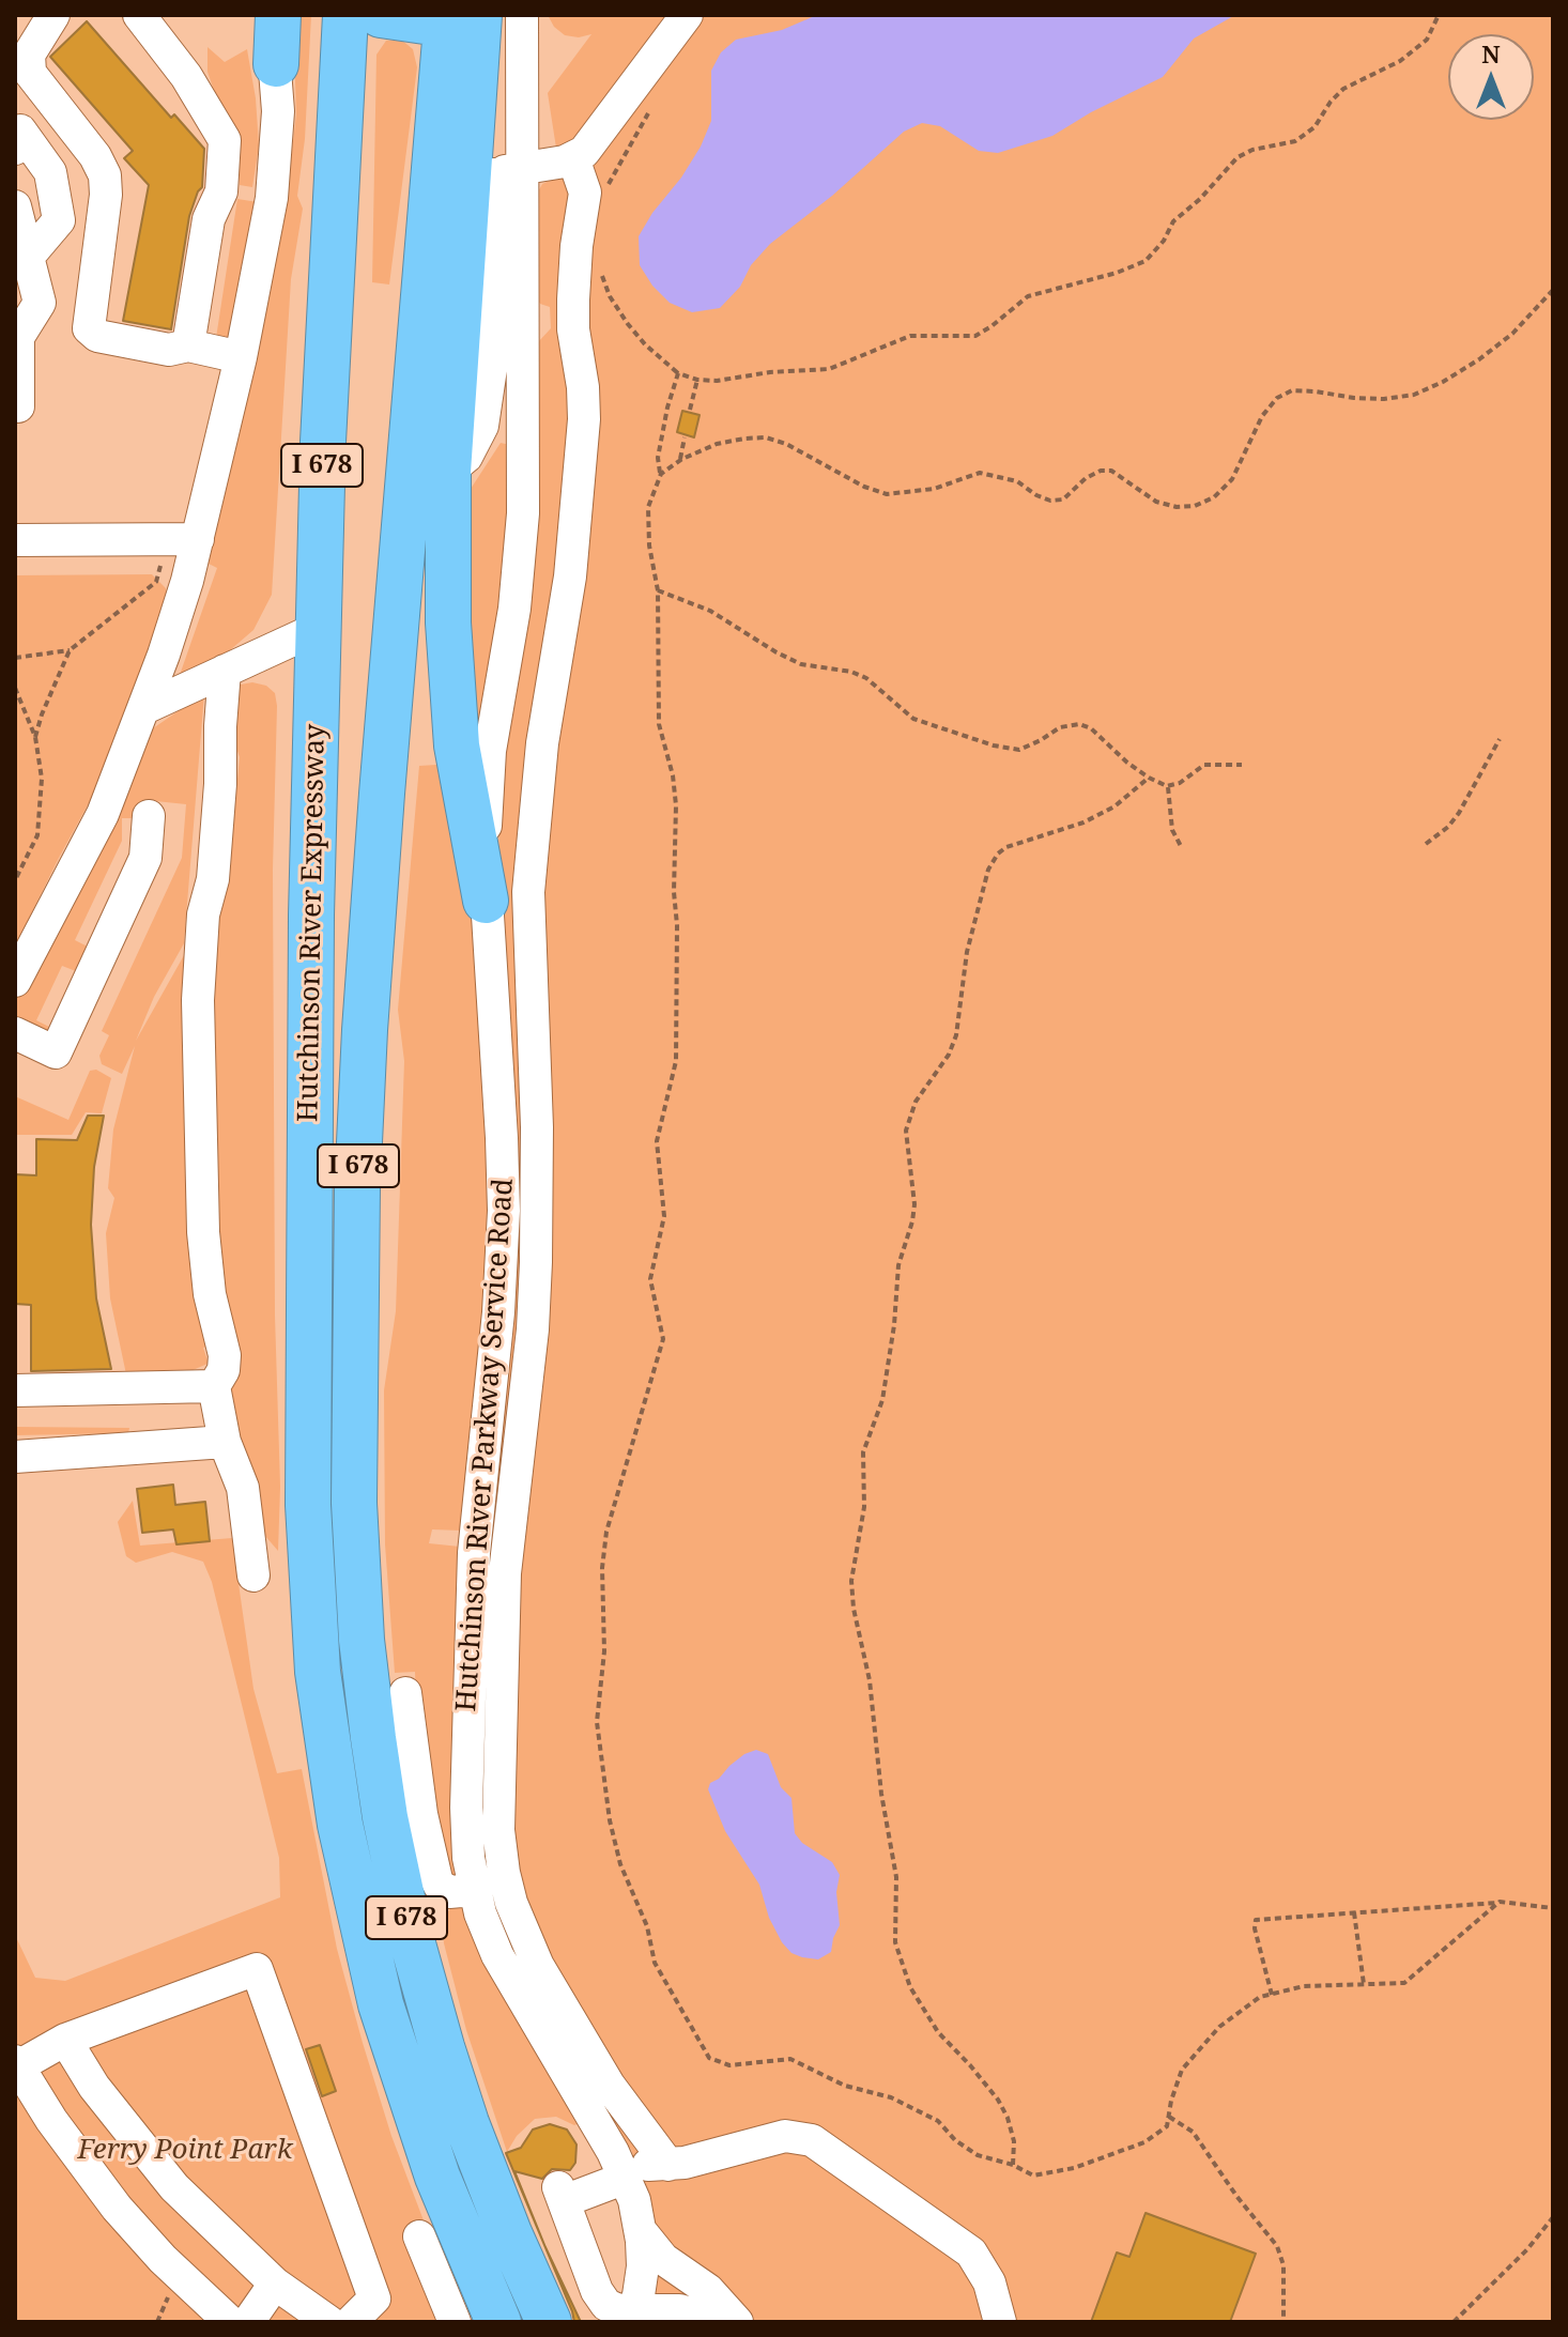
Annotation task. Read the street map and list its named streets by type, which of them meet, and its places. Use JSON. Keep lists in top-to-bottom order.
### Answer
{
  "streets": {
    "highway": ["I 678", "Hutchinson River Expressway"],
    "street": ["Hutchinson River Parkway Service Road"]
  },
  "parks": ["Ferry Point Park"],
  "north": "top"
}
